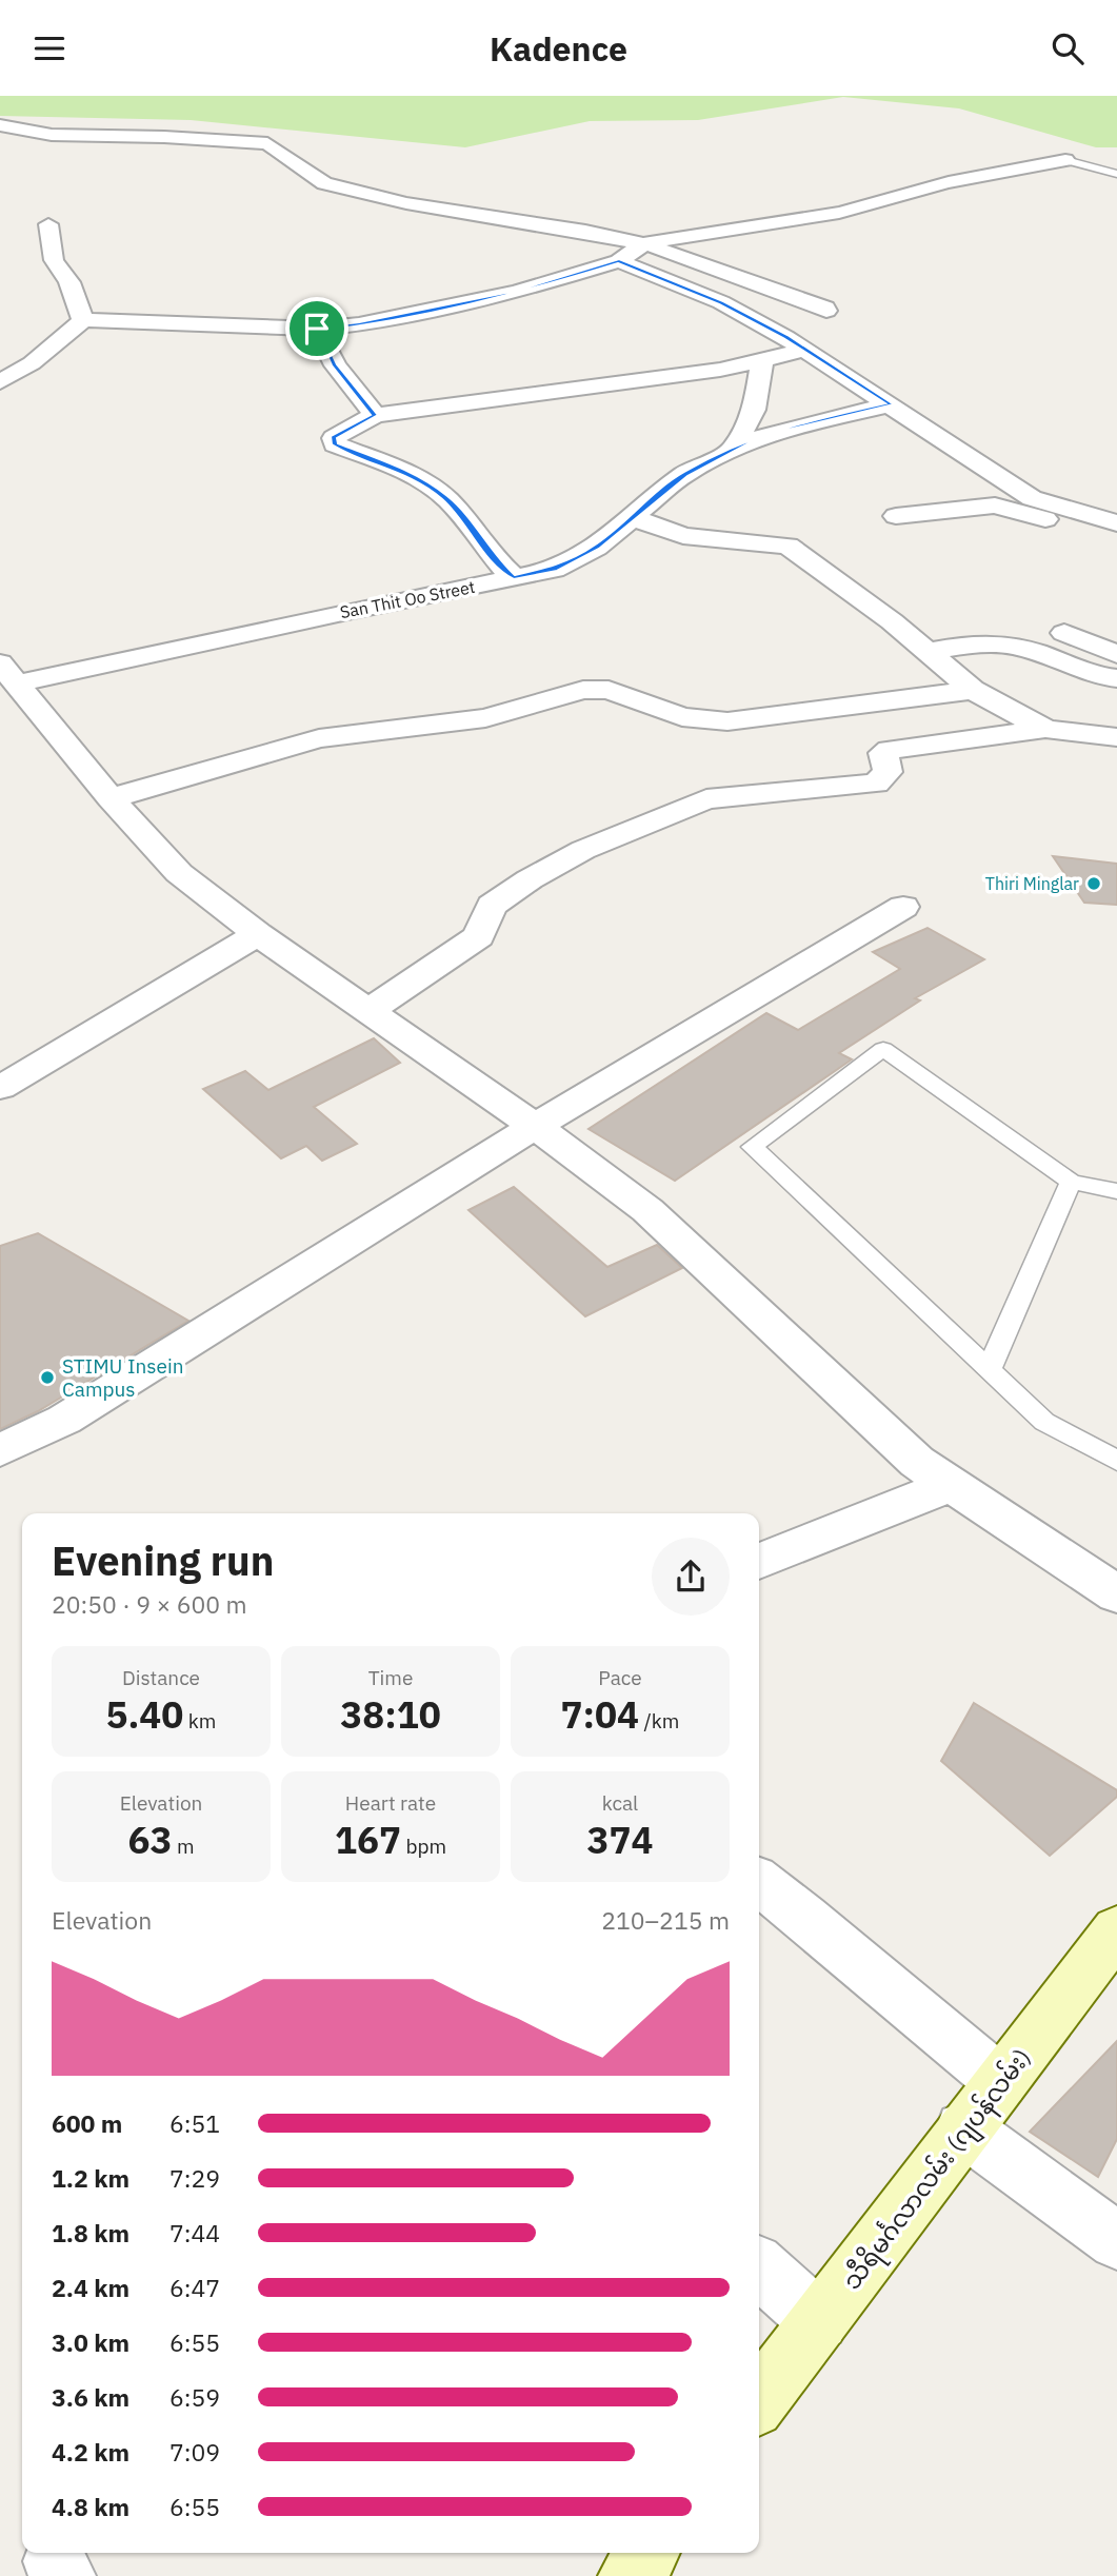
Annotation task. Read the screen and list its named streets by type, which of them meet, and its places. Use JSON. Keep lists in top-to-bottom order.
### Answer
{
  "streets": {
    "street": ["San Thit Oo Street", "သီရိမင်္ဂလာလမ်း (ဂျပန်လမ်း)"]
  },
  "places": ["Thiri Minglar", "STIMU Insein Campus"],
  "page": {
    "header": "Kadence",
    "heading": ["Evening run", "20:50 · 9 × 600 m"],
    "stats": [
      ["Distance", "5.40 km"],
      ["Time", "38:10"],
      ["Pace", "7:04 /km"],
      ["Elevation", "63 m"],
      ["Heart rate", "167 bpm"],
      ["kcal", "374"]
    ],
    "chart": ["Elevation", "210–215 m"],
    "list": [
      {
        "name": "600 m",
        "note": "6:51"
      },
      {
        "name": "1.2 km",
        "note": "7:29"
      },
      {
        "name": "1.8 km",
        "note": "7:44"
      },
      {
        "name": "2.4 km",
        "note": "6:47"
      },
      {
        "name": "3.0 km",
        "note": "6:55"
      },
      {
        "name": "3.6 km",
        "note": "6:59"
      },
      {
        "name": "4.2 km",
        "note": "7:09"
      },
      {
        "name": "4.8 km",
        "note": "6:55"
      }
    ]
  }
}
